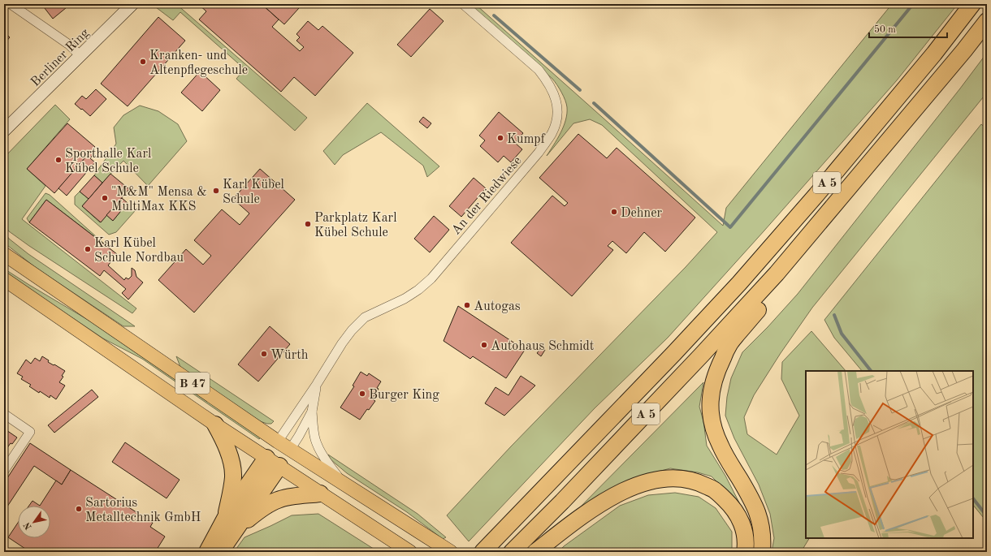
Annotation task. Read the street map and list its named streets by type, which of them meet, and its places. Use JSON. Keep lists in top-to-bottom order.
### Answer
{
  "streets": {
    "highway": ["A 5"],
    "main road": ["B 47"],
    "street": ["Berliner Ring", "An der Riedwiese"]
  },
  "crossings": [
    ["An der Riedwiese", "B 47"]
  ],
  "places": [
    "Kranken- und Altenpflegeschule",
    "Kumpf",
    "Sporthalle Karl Kübel Schule",
    "Karl Kübel Schule",
    "\"M&M\" Mensa & MultiMax KKS",
    "Dehner",
    "Parkplatz Karl Kübel Schule",
    "Karl Kübel Schule Nordbau",
    "Autogas",
    "Autohaus Schmidt",
    "Würth",
    "Burger King",
    "Sartorius Metalltechnik GmbH"
  ],
  "scale_bar": "50 m",
  "north": "bottom left"
}
